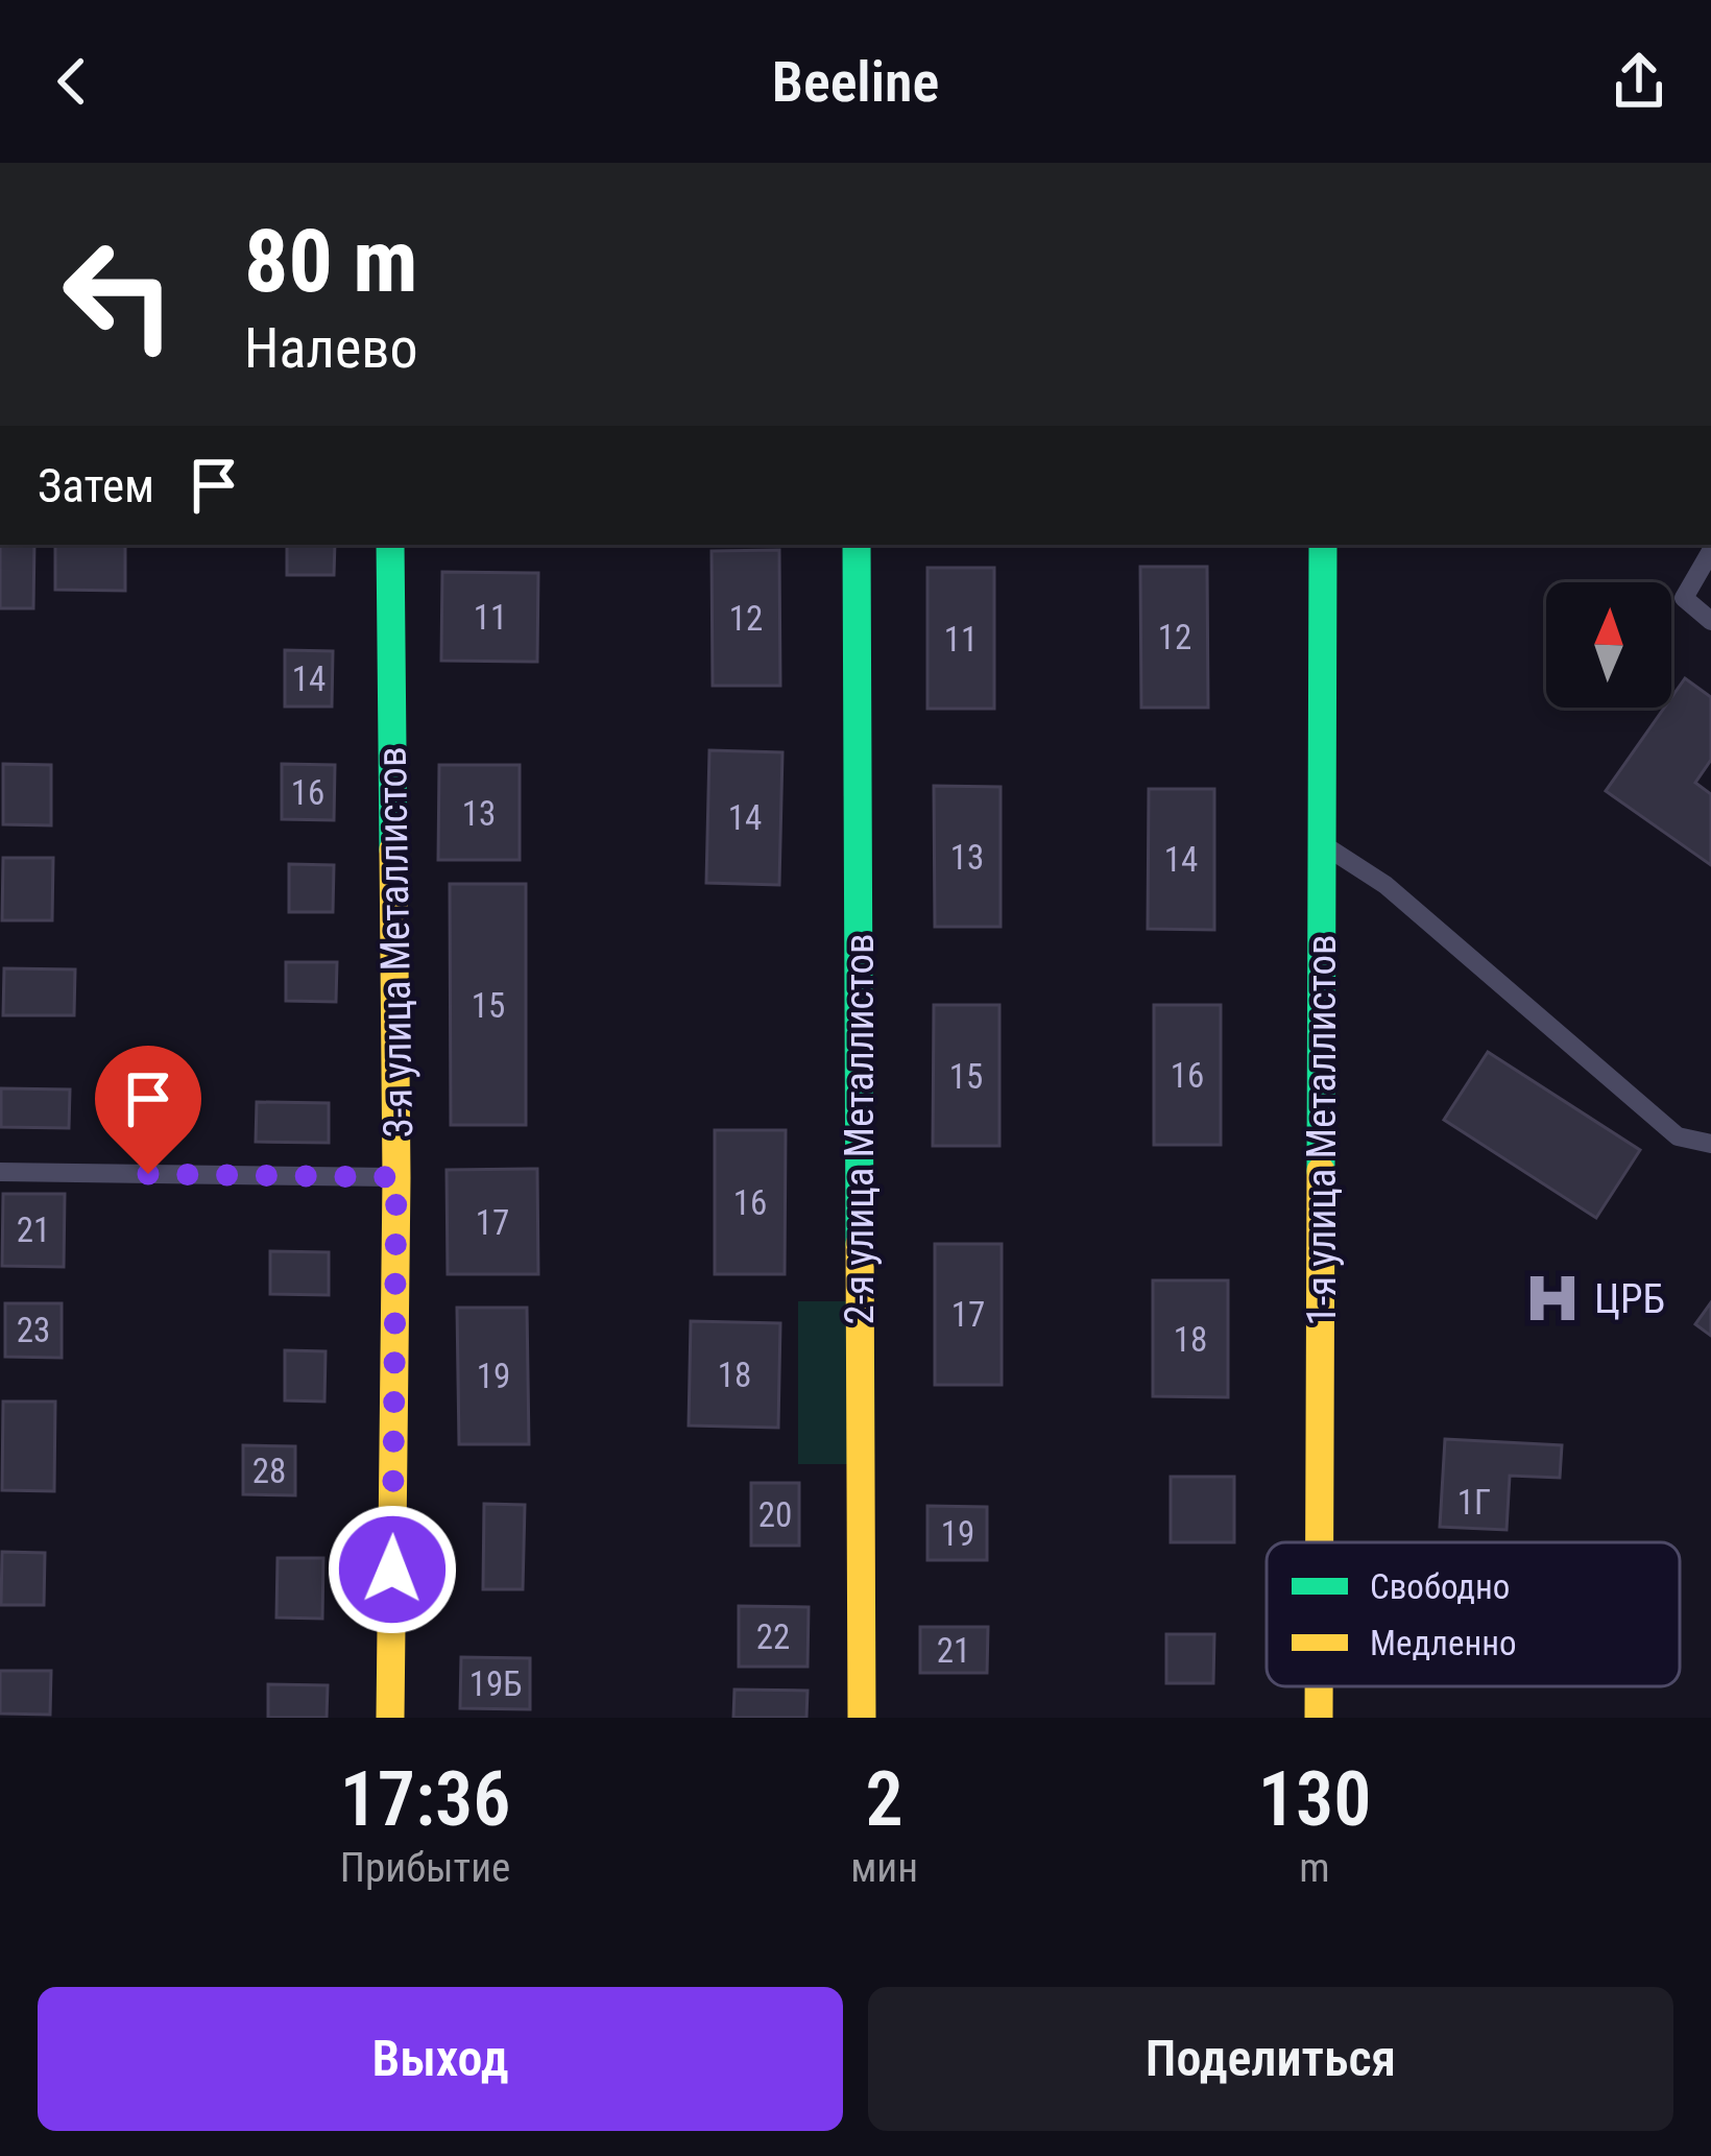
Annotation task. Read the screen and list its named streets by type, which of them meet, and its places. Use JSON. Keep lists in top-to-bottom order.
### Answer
{
  "streets": {
    "street": ["3-я улица Металлистов", "2-я улица Металлистов", "1-я улица Металлистов"]
  },
  "places": {
    "hospital": ["ЦРБ"]
  },
  "house_numbers": [
    "11",
    "12",
    "12",
    "11",
    "14",
    "16",
    "13",
    "14",
    "13",
    "14",
    "15",
    "16",
    "15",
    "16",
    "17",
    "21",
    "17",
    "23",
    "18",
    "18",
    "19",
    "28",
    "1Г",
    "20",
    "19",
    "22",
    "21",
    "19Б"
  ],
  "legend": ["Свободно", "Медленно"],
  "north": "top",
  "page": {
    "header": "Beeline",
    "turn": ["80 m", "Налево"],
    "then": "Затем",
    "eta": [
      "17:36",
      "Прибытие",
      "2",
      "мин",
      "130",
      "m"
    ],
    "buttons": ["Выход", "Поделиться"]
  }
}
